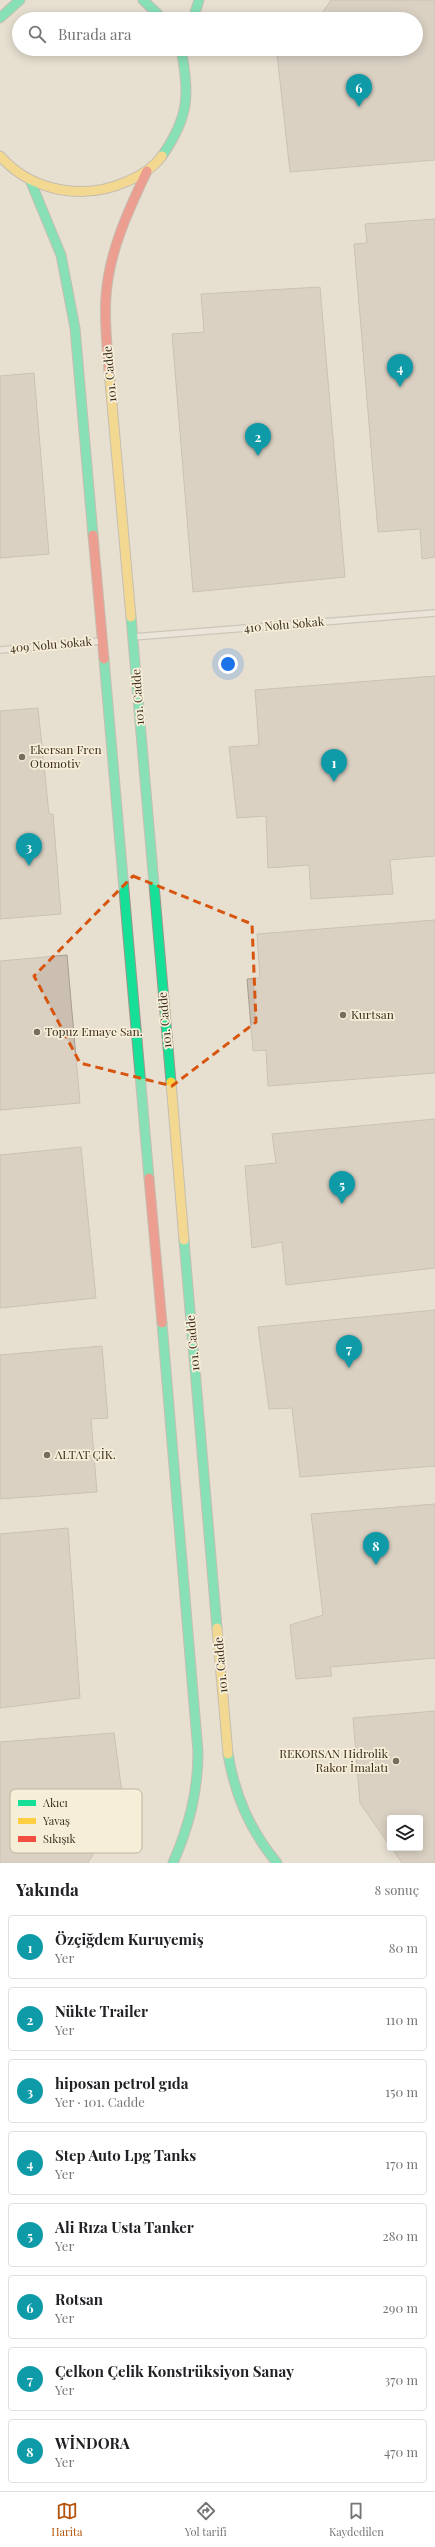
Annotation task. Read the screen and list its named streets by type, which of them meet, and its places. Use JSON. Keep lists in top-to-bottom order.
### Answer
{
  "streets": {
    "street": ["101. Cadde"],
    "lane": ["410 Nolu Sokak", "409 Nolu Sokak"]
  },
  "crossings": [
    ["101. Cadde", "410 Nolu Sokak"]
  ],
  "places": [
    "Ekersan Fren Otomotiv",
    "Kurtsan",
    "Topuz Emaye San.",
    "ALTAT ÇİK.",
    "REKORSAN Hidrolik Rakor İmalatı"
  ],
  "legend": ["Akıcı", "Yavaş", "Sıkışık"],
  "page": {
    "search": "Burada ara",
    "pins": [
      "6",
      "4",
      "2",
      "1",
      "3",
      "5",
      "7",
      "8"
    ],
    "heading": ["Yakında", "8 sonuç"],
    "list": [
      {
        "mark": "1",
        "name": "Özçiğdem Kuruyemiş",
        "note": "Yer",
        "value": "80 m"
      },
      {
        "mark": "2",
        "name": "Nükte Trailer",
        "note": "Yer",
        "value": "110 m"
      },
      {
        "mark": "3",
        "name": "hiposan petrol gıda",
        "note": "Yer · 101. Cadde",
        "value": "150 m"
      },
      {
        "mark": "4",
        "name": "Step Auto Lpg Tanks",
        "note": "Yer",
        "value": "170 m"
      },
      {
        "mark": "5",
        "name": "Ali Rıza Usta Tanker",
        "note": "Yer",
        "value": "280 m"
      },
      {
        "mark": "6",
        "name": "Rotsan",
        "note": "Yer",
        "value": "290 m"
      },
      {
        "mark": "7",
        "name": "Çelkon Çelik Konstrüksiyon Sanay",
        "note": "Yer",
        "value": "370 m"
      },
      {
        "mark": "8",
        "name": "WİNDORA",
        "note": "Yer",
        "value": "470 m"
      }
    ],
    "nav": ["Harita", "Yol tarifi", "Kaydedilen"]
  }
}
